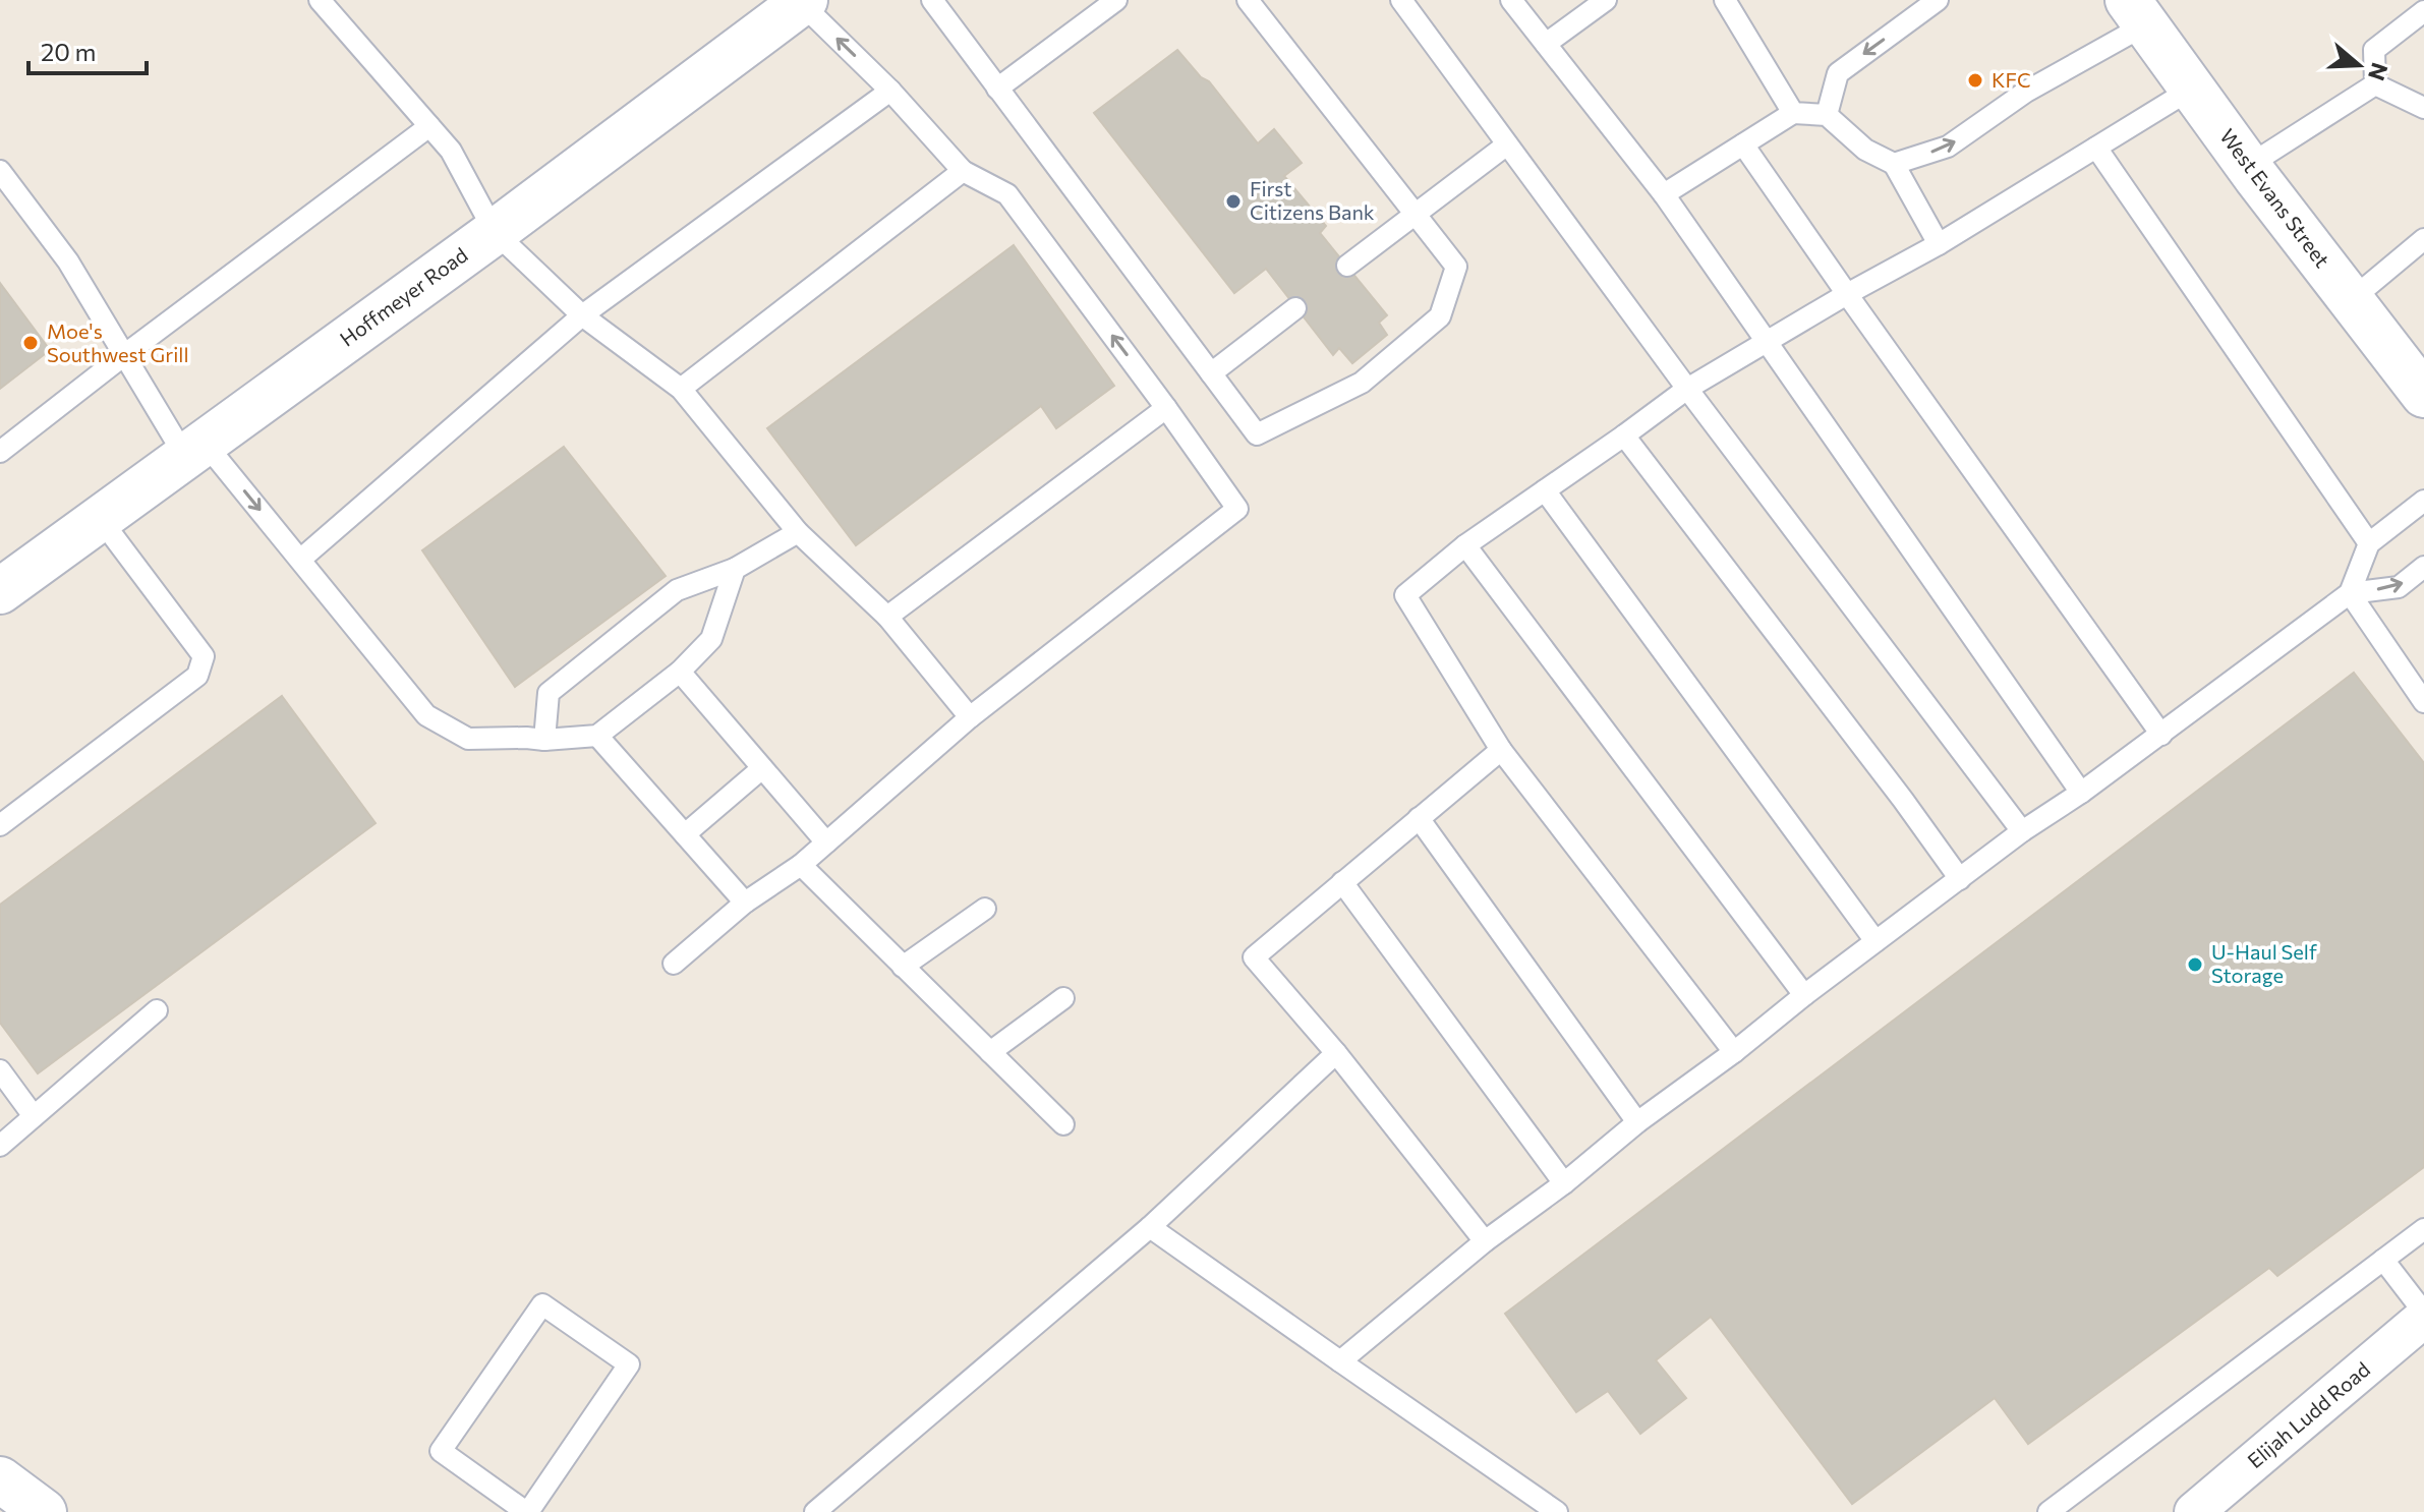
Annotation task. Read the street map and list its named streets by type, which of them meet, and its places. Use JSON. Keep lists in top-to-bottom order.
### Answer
{
  "streets": {
    "main road": ["West Evans Street", "Hoffmeyer Road"],
    "street": ["Elijah Ludd Road"]
  },
  "places": [
    "KFC",
    "First Citizens Bank",
    "Moe's Southwest Grill",
    "U-Haul Self Storage"
  ],
  "scale_bar": "20 m",
  "north": "right"
}
